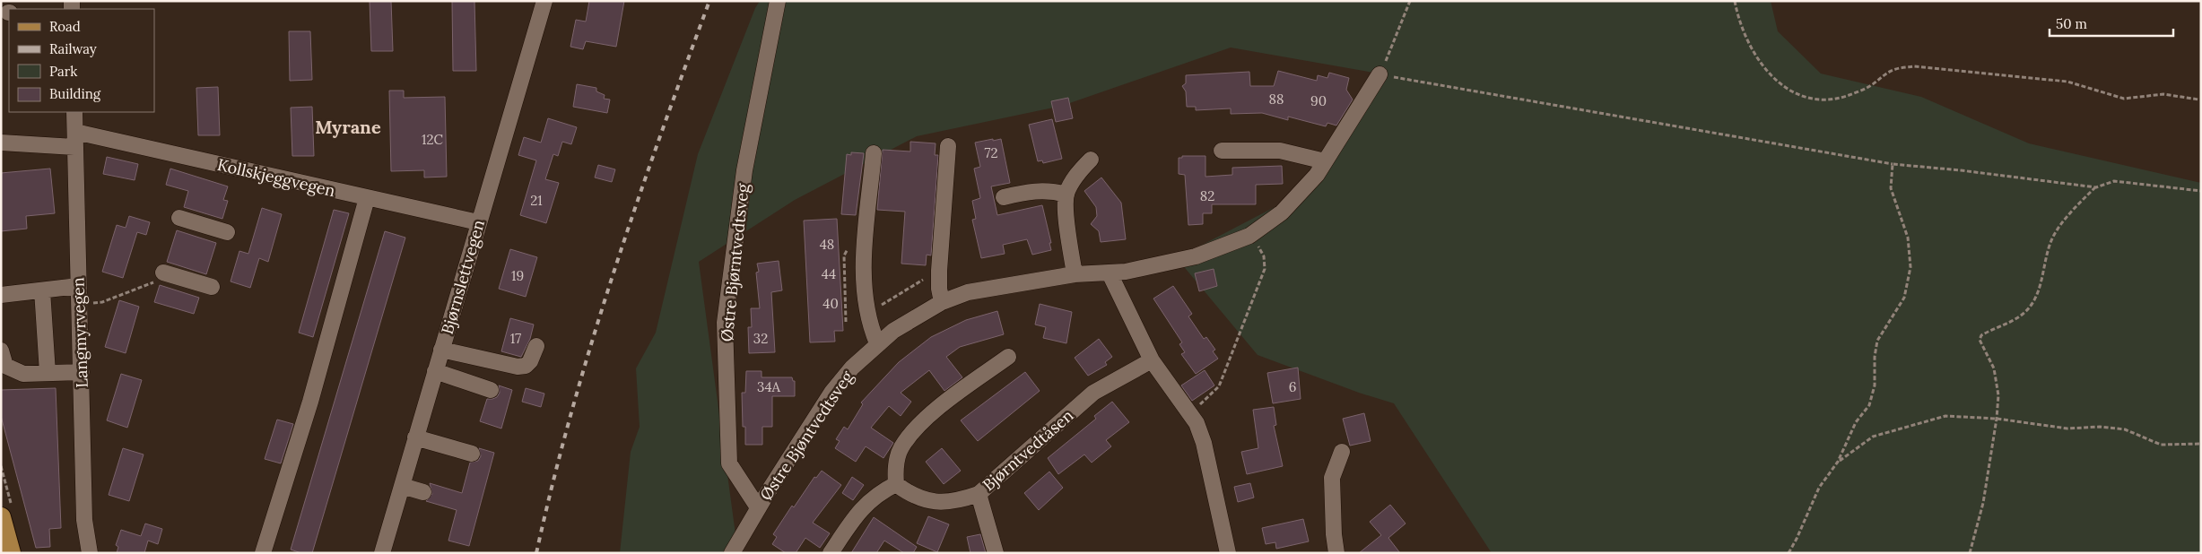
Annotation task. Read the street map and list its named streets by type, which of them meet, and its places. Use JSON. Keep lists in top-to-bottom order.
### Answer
{
  "streets": {
    "street": [
      "Kollskjeggvegen",
      "Østre Bjørntvedtsveg",
      "Bjørnslettvegen",
      "Langmyrvegen",
      "Østre Bjøntvedtsveg",
      "Bjørntvedtåsen"
    ]
  },
  "crossings": [
    ["Kollskjeggvegen", "Bjørnslettvegen"],
    ["Kollskjeggvegen", "Langmyrvegen"],
    ["Østre Bjørntvedtsveg", "Østre Bjøntvedtsveg"]
  ],
  "districts": ["Myrane"],
  "house_numbers": [
    "88",
    "90",
    "12C",
    "72",
    "82",
    "21",
    "48",
    "44",
    "19",
    "40",
    "17",
    "32",
    "34A",
    "6"
  ],
  "legend": [
    "Road",
    "Railway",
    "Park",
    "Building"
  ],
  "scale_bar": "50 m"
}
